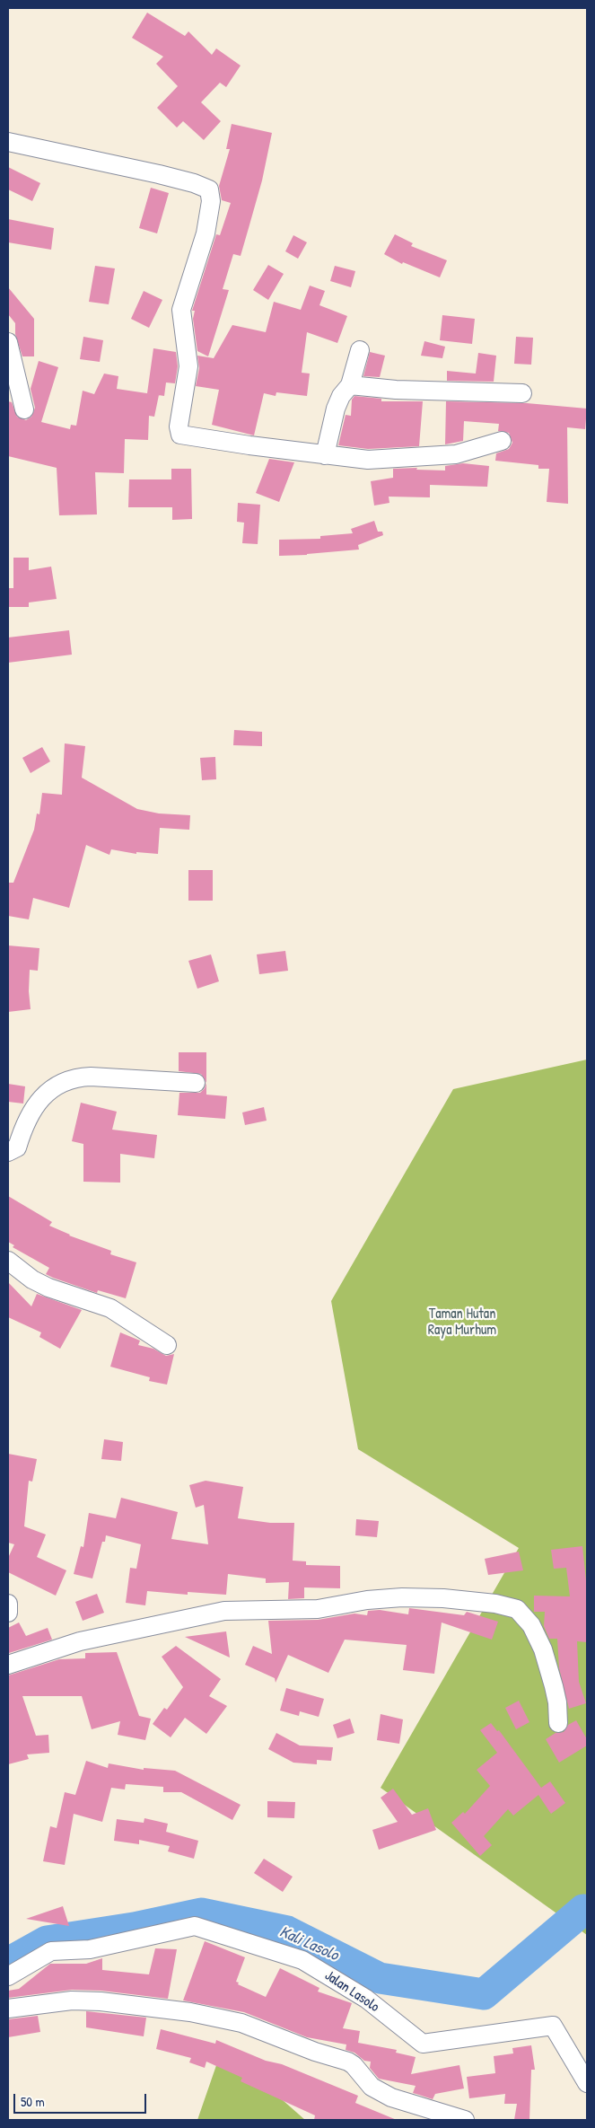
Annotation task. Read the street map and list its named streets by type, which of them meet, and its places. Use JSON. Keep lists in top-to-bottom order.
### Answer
{
  "streets": {
    "street": ["Jalan Lasolo"]
  },
  "water": ["Kali Lasolo"],
  "parks": ["Taman Hutan Raya Murhum"],
  "scale_bar": "50 m"
}
